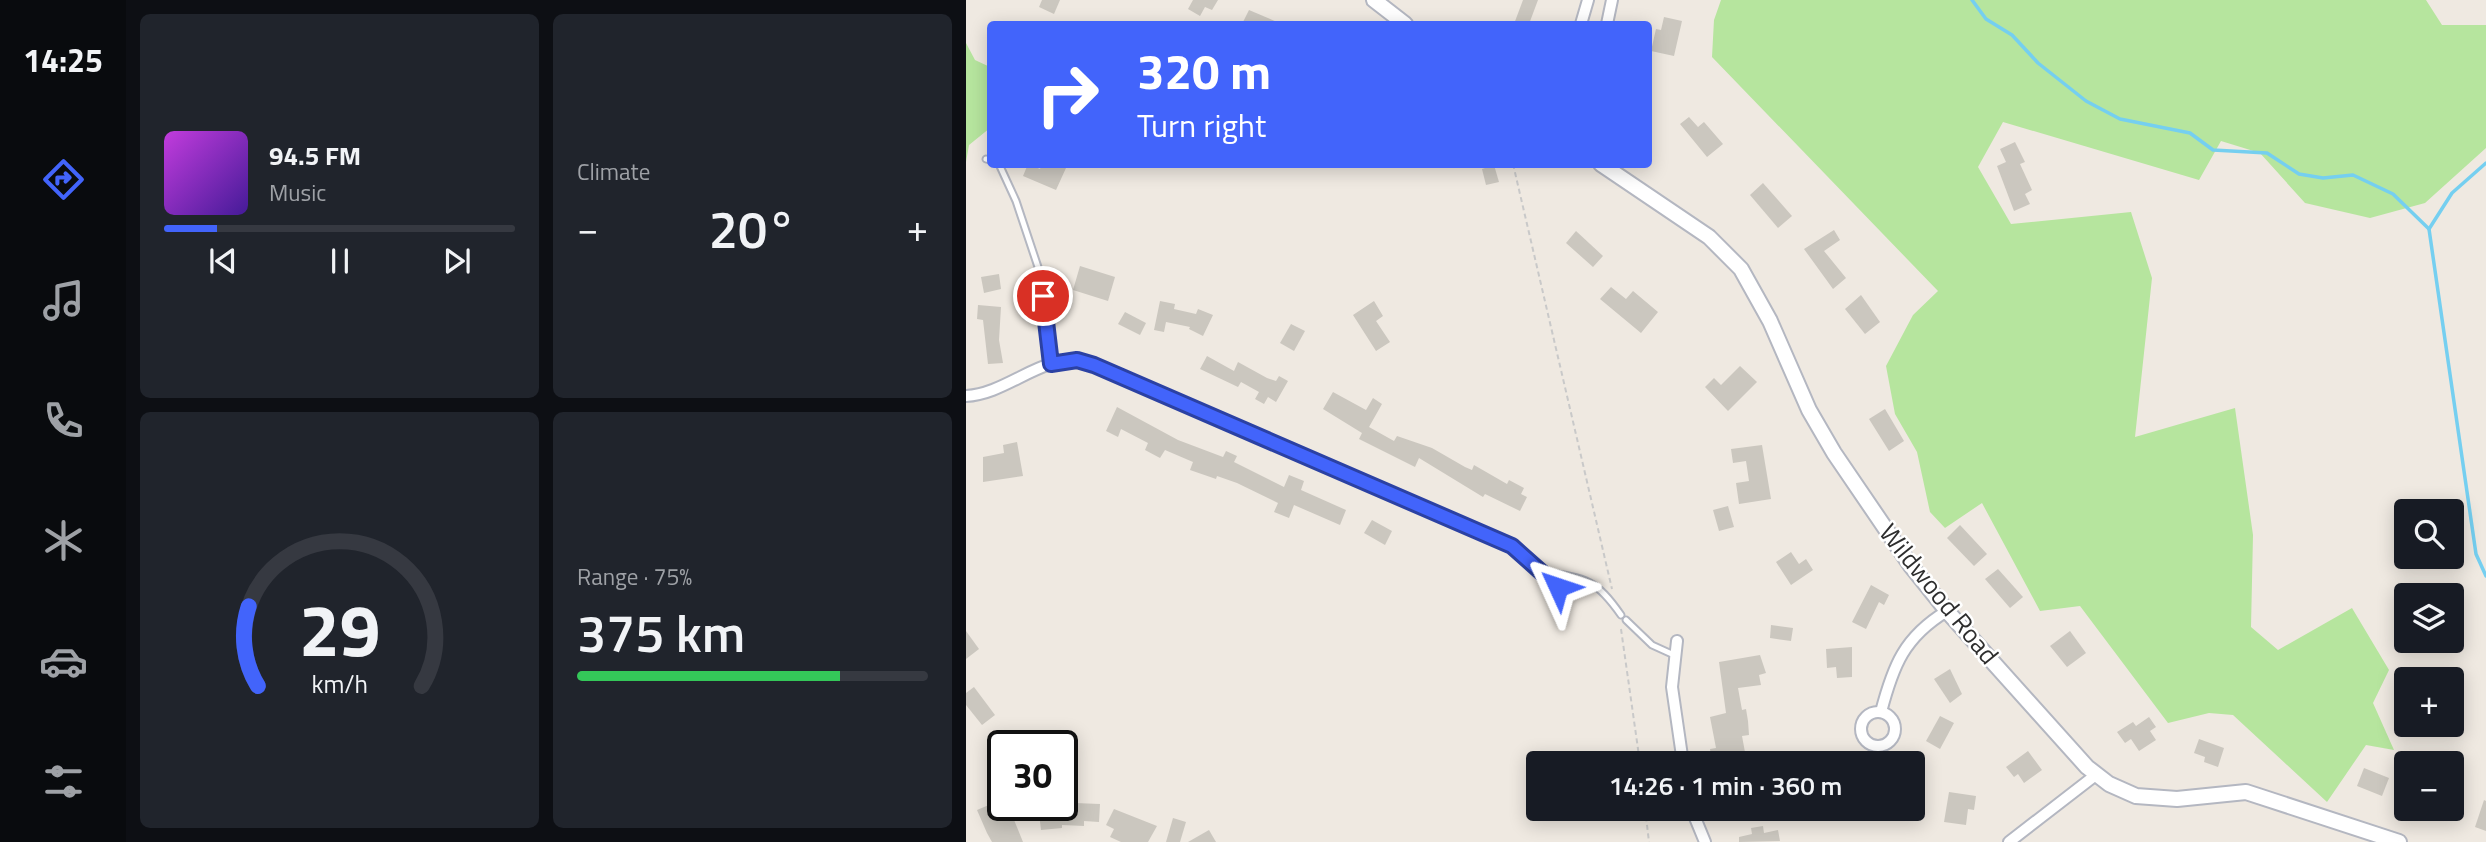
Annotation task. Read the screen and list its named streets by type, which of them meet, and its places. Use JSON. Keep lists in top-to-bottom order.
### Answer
{
  "streets": {
    "street": ["Wildwood Road"]
  },
  "page": {
    "tabs": "14:25",
    "tile": [
      "Climate",
      ["Range · 75%", "375 km"]
    ],
    "turn": ["320 m", "Turn right"],
    "song": ["94.5 FM", "Music"],
    "heat": ["−", "20°", "+"],
    "map_buttons": ["+", "−"],
    "limit": "30",
    "trip": "14:26 · 1 min · 360 m",
    "gauge": ["29", "km/h"]
  }
}
